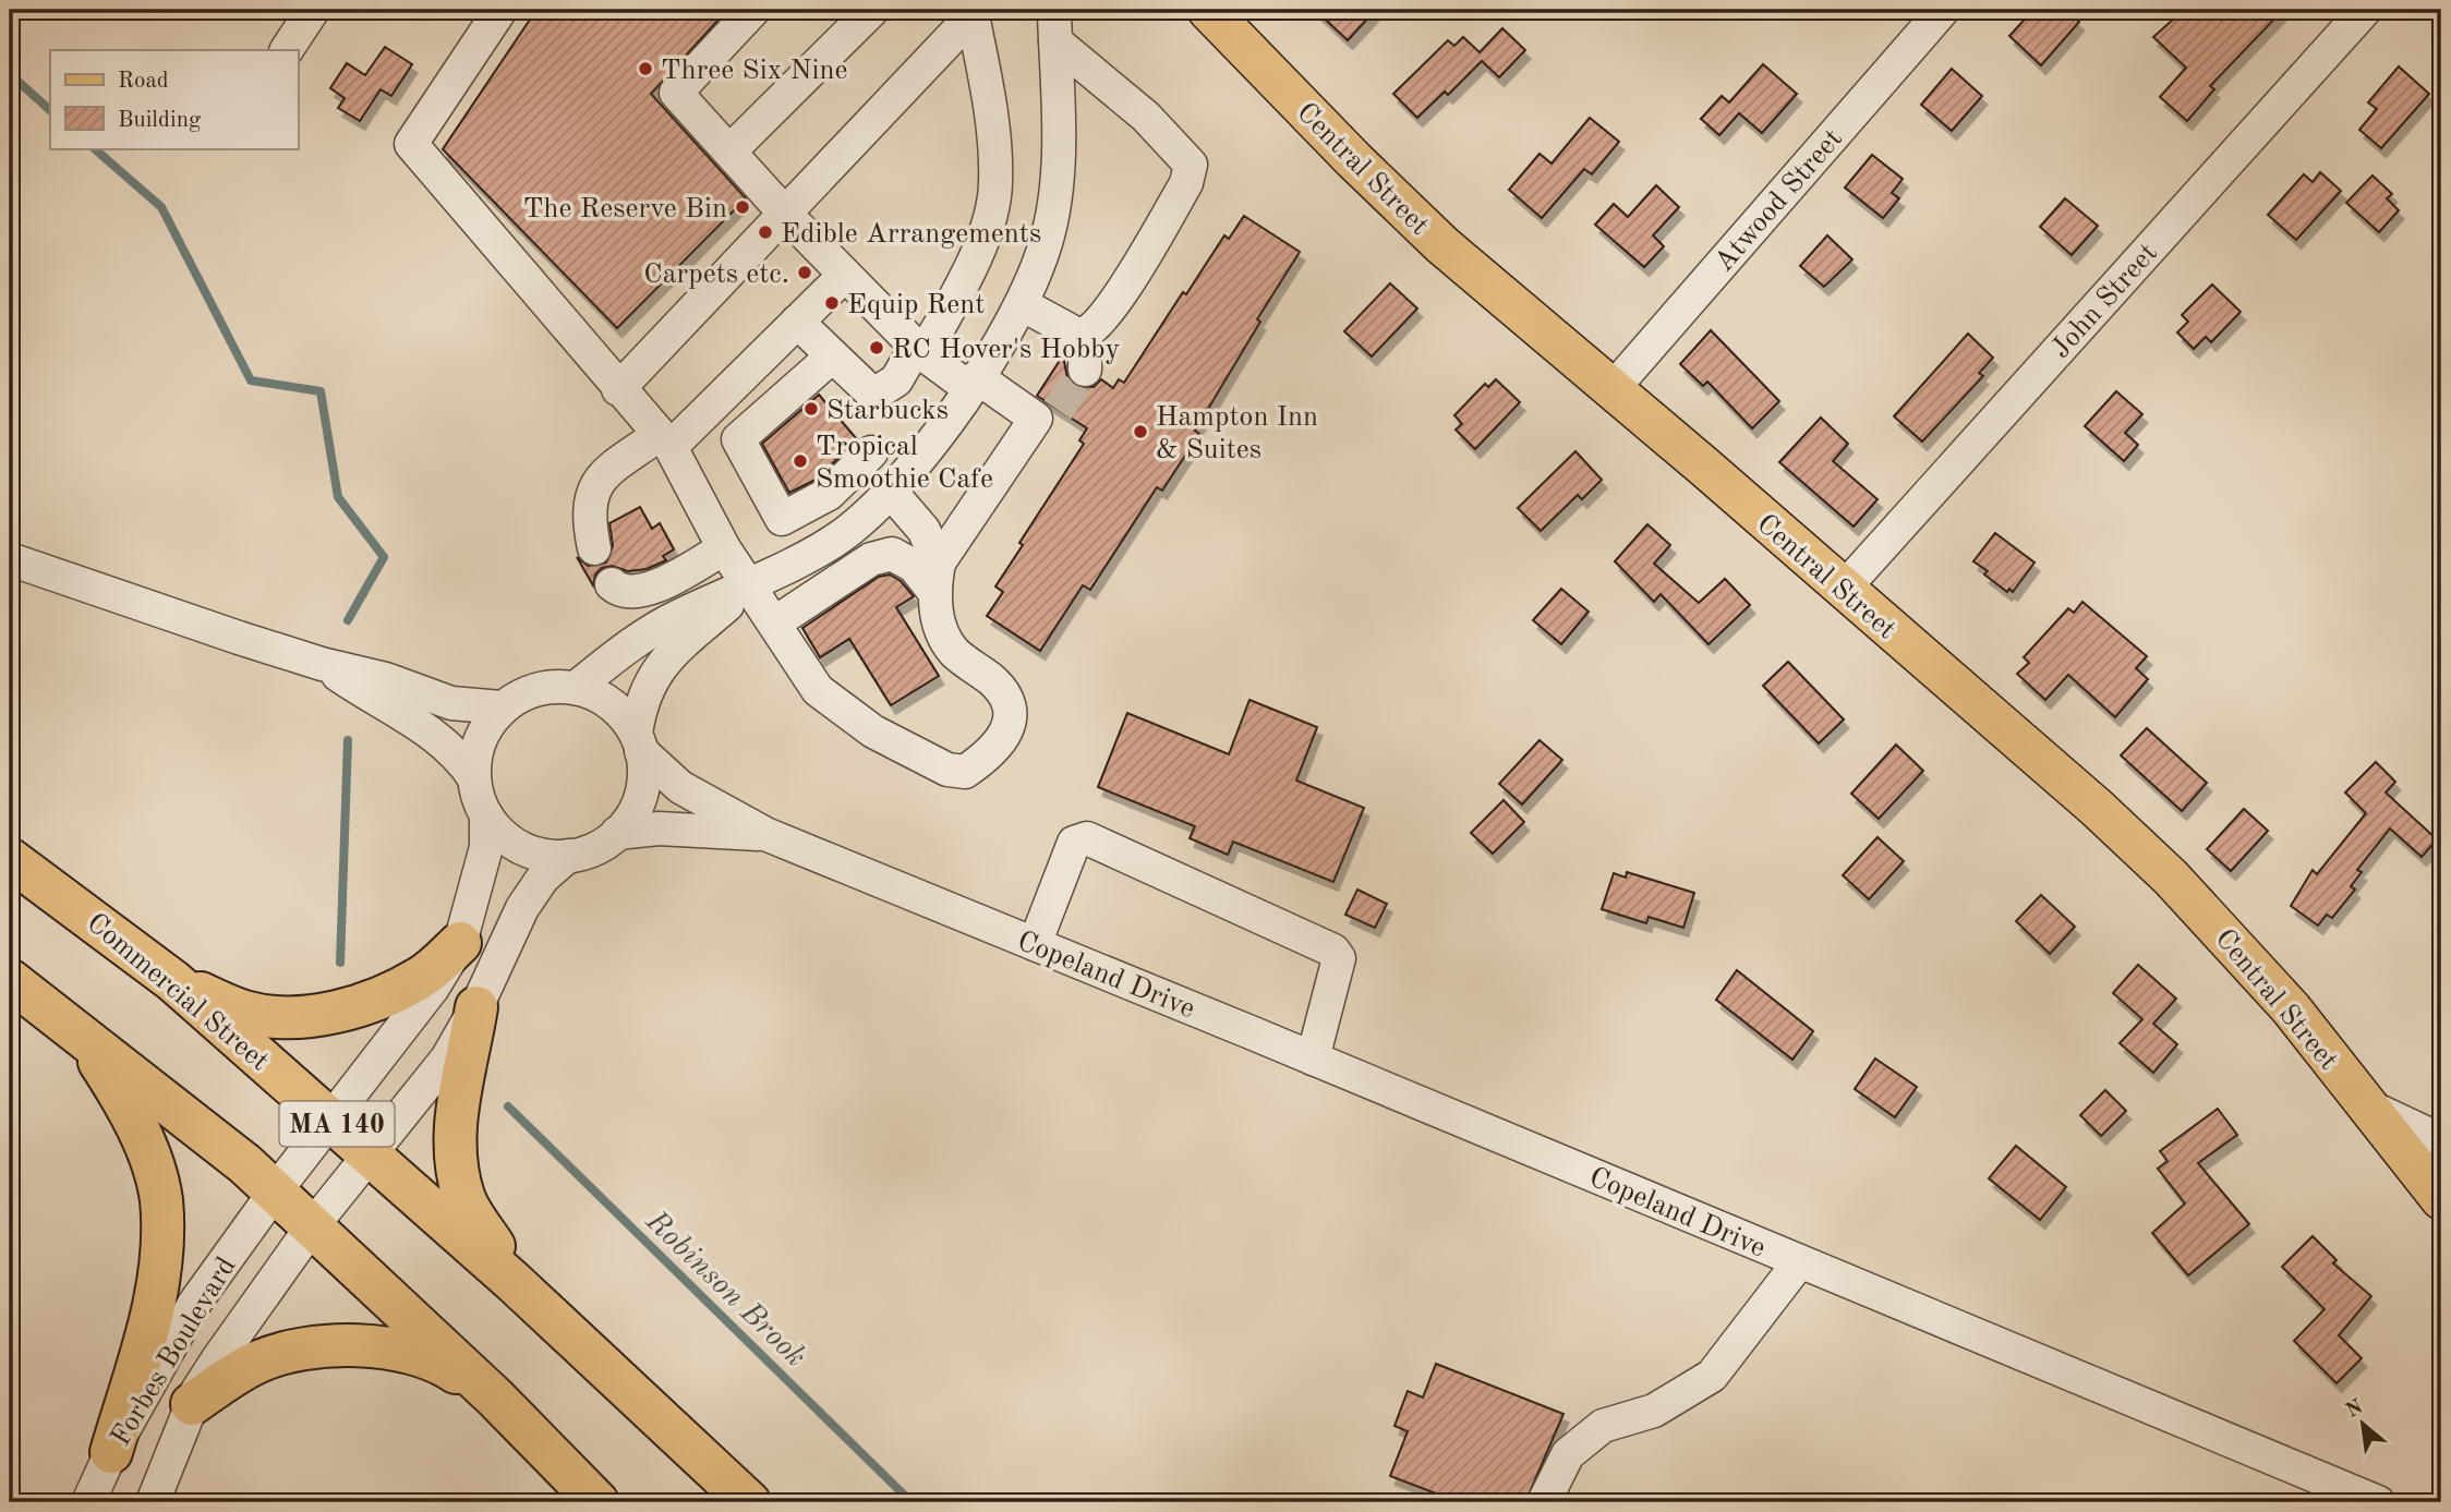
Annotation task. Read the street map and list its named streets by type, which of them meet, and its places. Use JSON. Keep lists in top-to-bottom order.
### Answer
{
  "streets": {
    "highway": ["Commercial Street", "MA 140"],
    "main road": ["Central Street"],
    "street": [
      "Atwood Street",
      "John Street",
      "Copeland Drive",
      "Forbes Boulevard"
    ]
  },
  "crossings": [
    ["Central Street", "Atwood Street"],
    ["Central Street", "John Street"],
    ["Commercial Street", "Forbes Boulevard"],
    ["MA 140", "Forbes Boulevard"]
  ],
  "water": ["Robinson Brook"],
  "places": [
    "Three Six Nine",
    "The Reserve Bin",
    "Edible Arrangements",
    "Carpets etc.",
    "Equip Rent",
    "RC Hover's Hobby",
    "Starbucks",
    "Hampton Inn & Suites",
    "Tropical Smoothie Cafe"
  ],
  "legend": ["Road", "Building"],
  "north": "top left"
}
